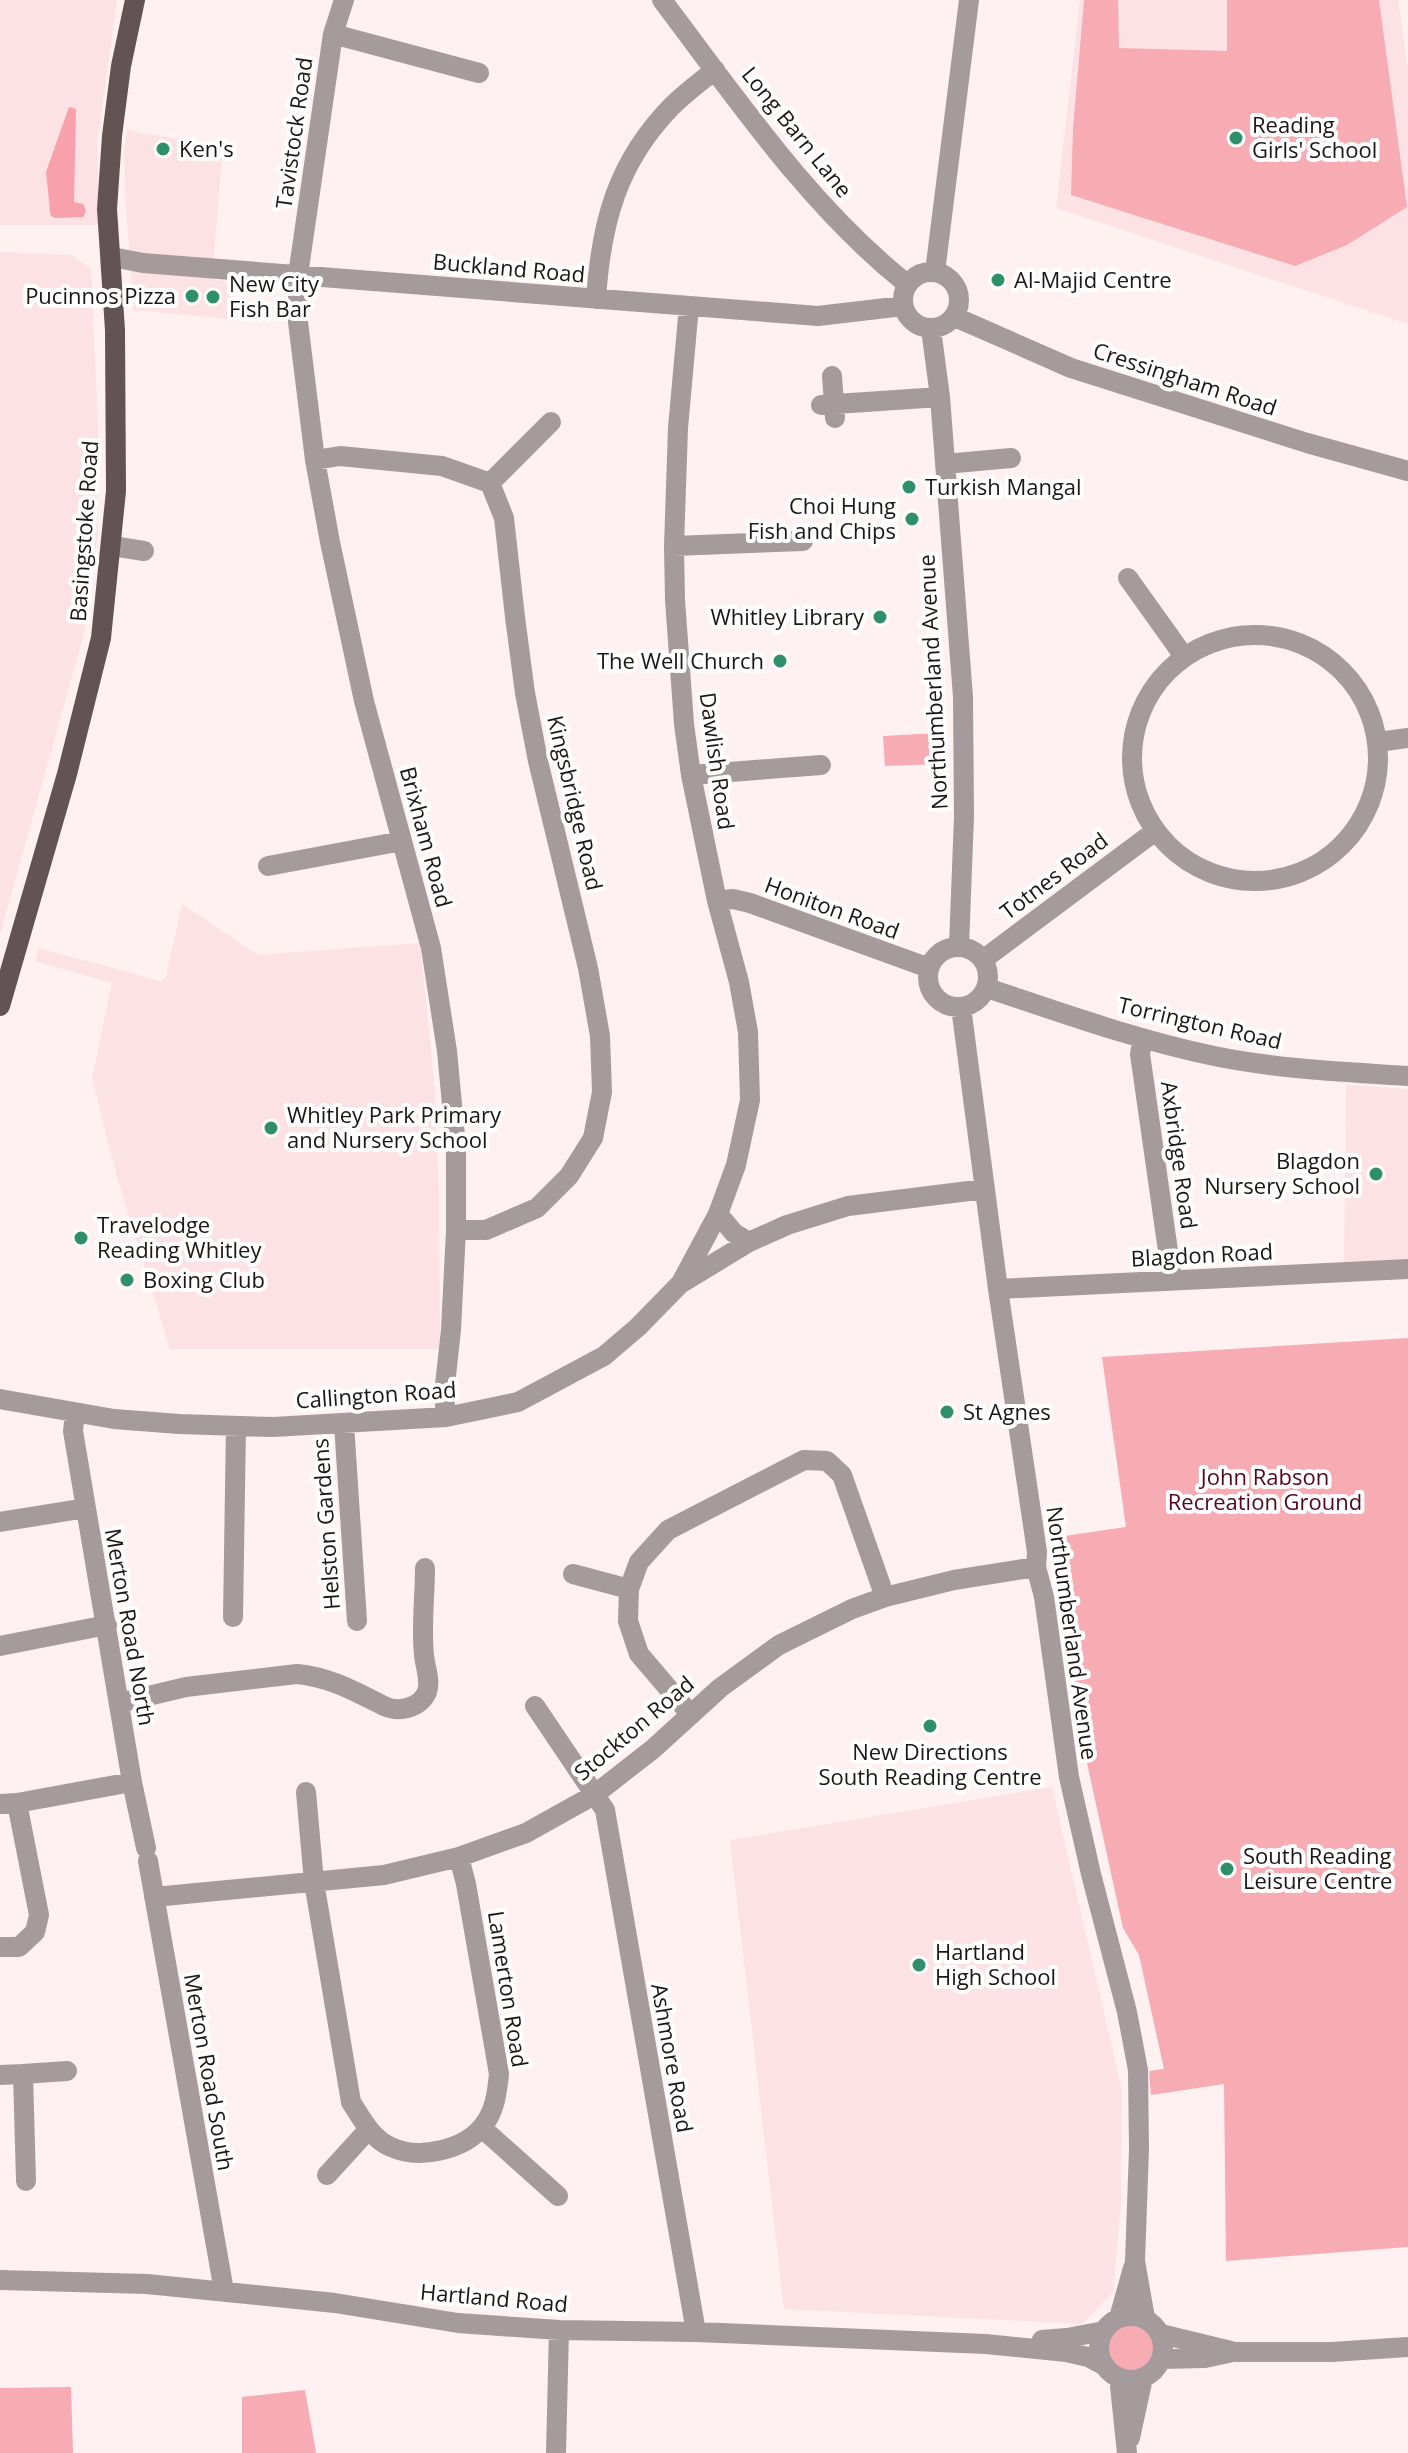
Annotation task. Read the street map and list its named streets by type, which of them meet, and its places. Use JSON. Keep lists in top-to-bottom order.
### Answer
{
  "streets": {
    "main road": ["Basingstoke Road"],
    "street": [
      "Long Barn Lane",
      "Tavistock Road",
      "Buckland Road",
      "Cressingham Road",
      "Northumberland Avenue",
      "Dawlish Road",
      "Kingsbridge Road",
      "Brixham Road",
      "Totnes Road",
      "Honiton Road",
      "Torrington Road",
      "Axbridge Road",
      "Blagdon Road",
      "Callington Road",
      "Helston Gardens",
      "Merton Road North",
      "Stockton Road",
      "Lamerton Road",
      "Ashmore Road",
      "Merton Road South",
      "Hartland Road"
    ]
  },
  "crossings": [
    ["Long Barn Lane", "Buckland Road"],
    ["Long Barn Lane", "Cressingham Road"],
    ["Long Barn Lane", "Northumberland Avenue"],
    ["Tavistock Road", "Buckland Road"],
    ["Tavistock Road", "Brixham Road"],
    ["Buckland Road", "Cressingham Road"],
    ["Buckland Road", "Basingstoke Road"],
    ["Buckland Road", "Northumberland Avenue"],
    ["Buckland Road", "Dawlish Road"],
    ["Buckland Road", "Brixham Road"],
    ["Cressingham Road", "Northumberland Avenue"],
    ["Northumberland Avenue", "Totnes Road"],
    ["Northumberland Avenue", "Honiton Road"],
    ["Northumberland Avenue", "Torrington Road"],
    ["Northumberland Avenue", "Blagdon Road"],
    ["Northumberland Avenue", "Callington Road"],
    ["Northumberland Avenue", "Stockton Road"],
    ["Northumberland Avenue", "Hartland Road"],
    ["Dawlish Road", "Honiton Road"],
    ["Dawlish Road", "Callington Road"],
    ["Kingsbridge Road", "Brixham Road"],
    ["Brixham Road", "Callington Road"],
    ["Totnes Road", "Honiton Road"],
    ["Totnes Road", "Torrington Road"],
    ["Honiton Road", "Torrington Road"],
    ["Torrington Road", "Axbridge Road"],
    ["Axbridge Road", "Blagdon Road"],
    ["Callington Road", "Helston Gardens"],
    ["Callington Road", "Merton Road North"],
    ["Merton Road North", "Merton Road South"],
    ["Stockton Road", "Lamerton Road"],
    ["Stockton Road", "Ashmore Road"],
    ["Stockton Road", "Merton Road South"],
    ["Ashmore Road", "Hartland Road"],
    ["Merton Road South", "Hartland Road"]
  ],
  "parks": ["John Rabson Recreation Ground"],
  "places": [
    "Reading Girls' School",
    "Ken's",
    "Al-Majid Centre",
    "Pucinnos Pizza",
    "New City Fish Bar",
    "Turkish Mangal",
    "Choi Hung Fish and Chips",
    "Whitley Library",
    "The Well Church",
    "Whitley Park Primary and Nursery School",
    "Blagdon Nursery School",
    "Travelodge Reading Whitley",
    "Boxing Club",
    "St Agnes",
    "New Directions South Reading Centre",
    "South Reading Leisure Centre",
    "Hartland High School"
  ]
}
